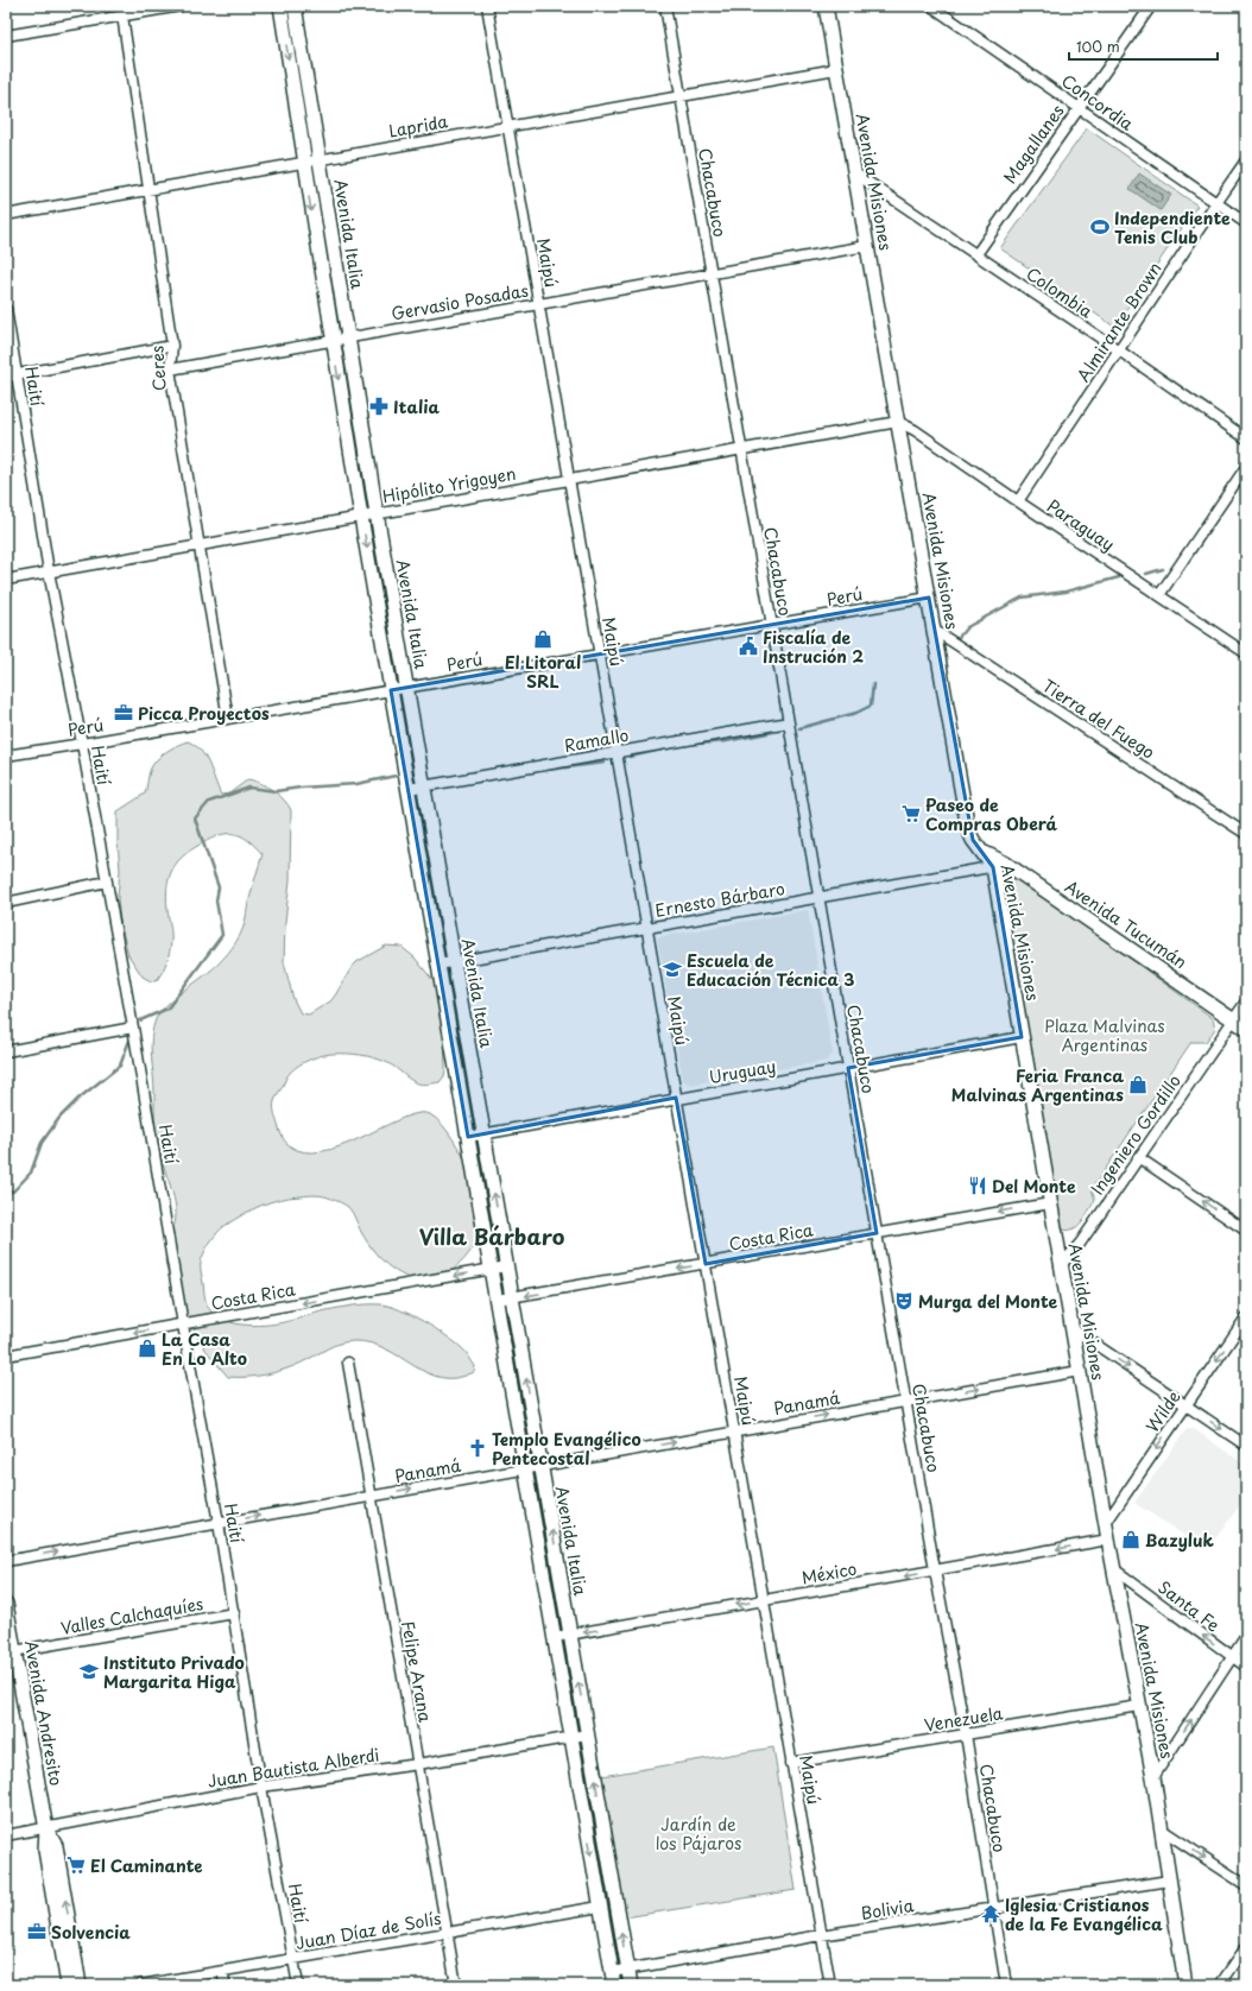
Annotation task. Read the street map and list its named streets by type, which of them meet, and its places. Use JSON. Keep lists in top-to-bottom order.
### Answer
{
  "streets": {
    "main road": [
      "Avenida Misiones",
      "Avenida Italia",
      "Avenida Tucumán",
      "Avenida Andresito"
    ],
    "street": [
      "Concordia",
      "Laprida",
      "Magallanes",
      "Chacabuco",
      "Maipú",
      "Colombia",
      "Gervasio Posadas",
      "Almirante Brown",
      "Ceres",
      "Haití",
      "Hipólito Yrigoyen",
      "Paraguay",
      "Perú",
      "Tierra del Fuego",
      "Ramallo",
      "Ernesto Bárbaro",
      "Uruguay",
      "Ingeniero Gordillo",
      "Costa Rica",
      "Panamá",
      "Wilde",
      "México",
      "Santa Fe",
      "Valles Calchaquíes",
      "Felipe Arana",
      "Venezuela",
      "Juan Bautista Alberdi",
      "Bolivia",
      "Juan Díaz de Solís"
    ]
  },
  "crossings": [
    ["Concordia", "Magallanes"],
    ["Concordia", "Almirante Brown"],
    ["Laprida", "Avenida Misiones"],
    ["Laprida", "Chacabuco"],
    ["Laprida", "Avenida Italia"],
    ["Laprida", "Maipú"],
    ["Laprida", "Ceres"],
    ["Magallanes", "Colombia"],
    ["Avenida Misiones", "Colombia"],
    ["Avenida Misiones", "Gervasio Posadas"],
    ["Avenida Misiones", "Hipólito Yrigoyen"],
    ["Avenida Misiones", "Paraguay"],
    ["Avenida Misiones", "Perú"],
    ["Avenida Misiones", "Tierra del Fuego"],
    ["Avenida Misiones", "Ernesto Bárbaro"],
    ["Avenida Misiones", "Avenida Tucumán"],
    ["Avenida Misiones", "Uruguay"],
    ["Avenida Misiones", "Ingeniero Gordillo"],
    ["Avenida Misiones", "Costa Rica"],
    ["Avenida Misiones", "Panamá"],
    ["Avenida Misiones", "Wilde"],
    ["Avenida Misiones", "México"],
    ["Avenida Misiones", "Santa Fe"],
    ["Avenida Misiones", "Venezuela"],
    ["Avenida Misiones", "Bolivia"],
    ["Chacabuco", "Gervasio Posadas"],
    ["Chacabuco", "Hipólito Yrigoyen"],
    ["Chacabuco", "Perú"],
    ["Chacabuco", "Ramallo"],
    ["Chacabuco", "Ernesto Bárbaro"],
    ["Chacabuco", "Uruguay"],
    ["Chacabuco", "Costa Rica"],
    ["Chacabuco", "Panamá"],
    ["Chacabuco", "México"],
    ["Chacabuco", "Venezuela"],
    ["Chacabuco", "Bolivia"],
    ["Avenida Italia", "Gervasio Posadas"],
    ["Avenida Italia", "Hipólito Yrigoyen"],
    ["Avenida Italia", "Perú"],
    ["Avenida Italia", "Ramallo"],
    ["Avenida Italia", "Ernesto Bárbaro"],
    ["Avenida Italia", "Uruguay"],
    ["Avenida Italia", "Costa Rica"],
    ["Avenida Italia", "Panamá"],
    ["Avenida Italia", "México"],
    ["Avenida Italia", "Juan Bautista Alberdi"],
    ["Avenida Italia", "Bolivia"],
    ["Avenida Italia", "Juan Díaz de Solís"],
    ["Maipú", "Gervasio Posadas"],
    ["Maipú", "Hipólito Yrigoyen"],
    ["Maipú", "Perú"],
    ["Maipú", "Ramallo"],
    ["Maipú", "Ernesto Bárbaro"],
    ["Maipú", "Uruguay"],
    ["Maipú", "Costa Rica"],
    ["Maipú", "Panamá"],
    ["Maipú", "México"],
    ["Maipú", "Venezuela"],
    ["Maipú", "Bolivia"],
    ["Colombia", "Almirante Brown"],
    ["Gervasio Posadas", "Ceres"],
    ["Almirante Brown", "Paraguay"],
    ["Ceres", "Hipólito Yrigoyen"],
    ["Ceres", "Perú"],
    ["Haití", "Hipólito Yrigoyen"],
    ["Haití", "Perú"],
    ["Haití", "Costa Rica"],
    ["Haití", "Panamá"],
    ["Haití", "Valles Calchaquíes"],
    ["Haití", "Juan Bautista Alberdi"],
    ["Haití", "Juan Díaz de Solís"],
    ["Hipólito Yrigoyen", "Paraguay"],
    ["Ernesto Bárbaro", "Avenida Tucumán"],
    ["Avenida Tucumán", "Ingeniero Gordillo"],
    ["Panamá", "Felipe Arana"],
    ["Valles Calchaquíes", "Avenida Andresito"],
    ["Felipe Arana", "Juan Bautista Alberdi"],
    ["Felipe Arana", "Juan Díaz de Solís"],
    ["Avenida Andresito", "Juan Bautista Alberdi"]
  ],
  "one_way": [
    "Costa Rica",
    "Panamá",
    "Wilde",
    "México",
    "Santa Fe"
  ],
  "districts": ["Villa Bárbaro"],
  "parks": ["Plaza Malvinas Argentinas", "Jardín de los Pájaros"],
  "places": {
    "sports": ["Independiente Tenis Club"],
    "pharmacy": ["Italia"],
    "shop": [
      "El Litoral SRL",
      "Feria Franca Malvinas Argentinas",
      "La Casa En Lo Alto",
      "Bazyluk"
    ],
    "public building": ["Fiscalía de Instrución 2"],
    "office": ["Picca Proyectos", "Solvencia"],
    "supermarket": ["Paseo de Compras Oberá", "El Caminante"],
    "school or university": ["Escuela de Educación Técnica 3", "Instituto Privado Margarita Higa"],
    "restaurant": ["Del Monte"],
    "theatre": ["Murga del Monte"],
    "church": ["Templo Evangélico Pentecostal"],
    "temple": ["Iglesia Cristianos de la Fe Evangélica"]
  },
  "scale_bar": "100 m"
}
